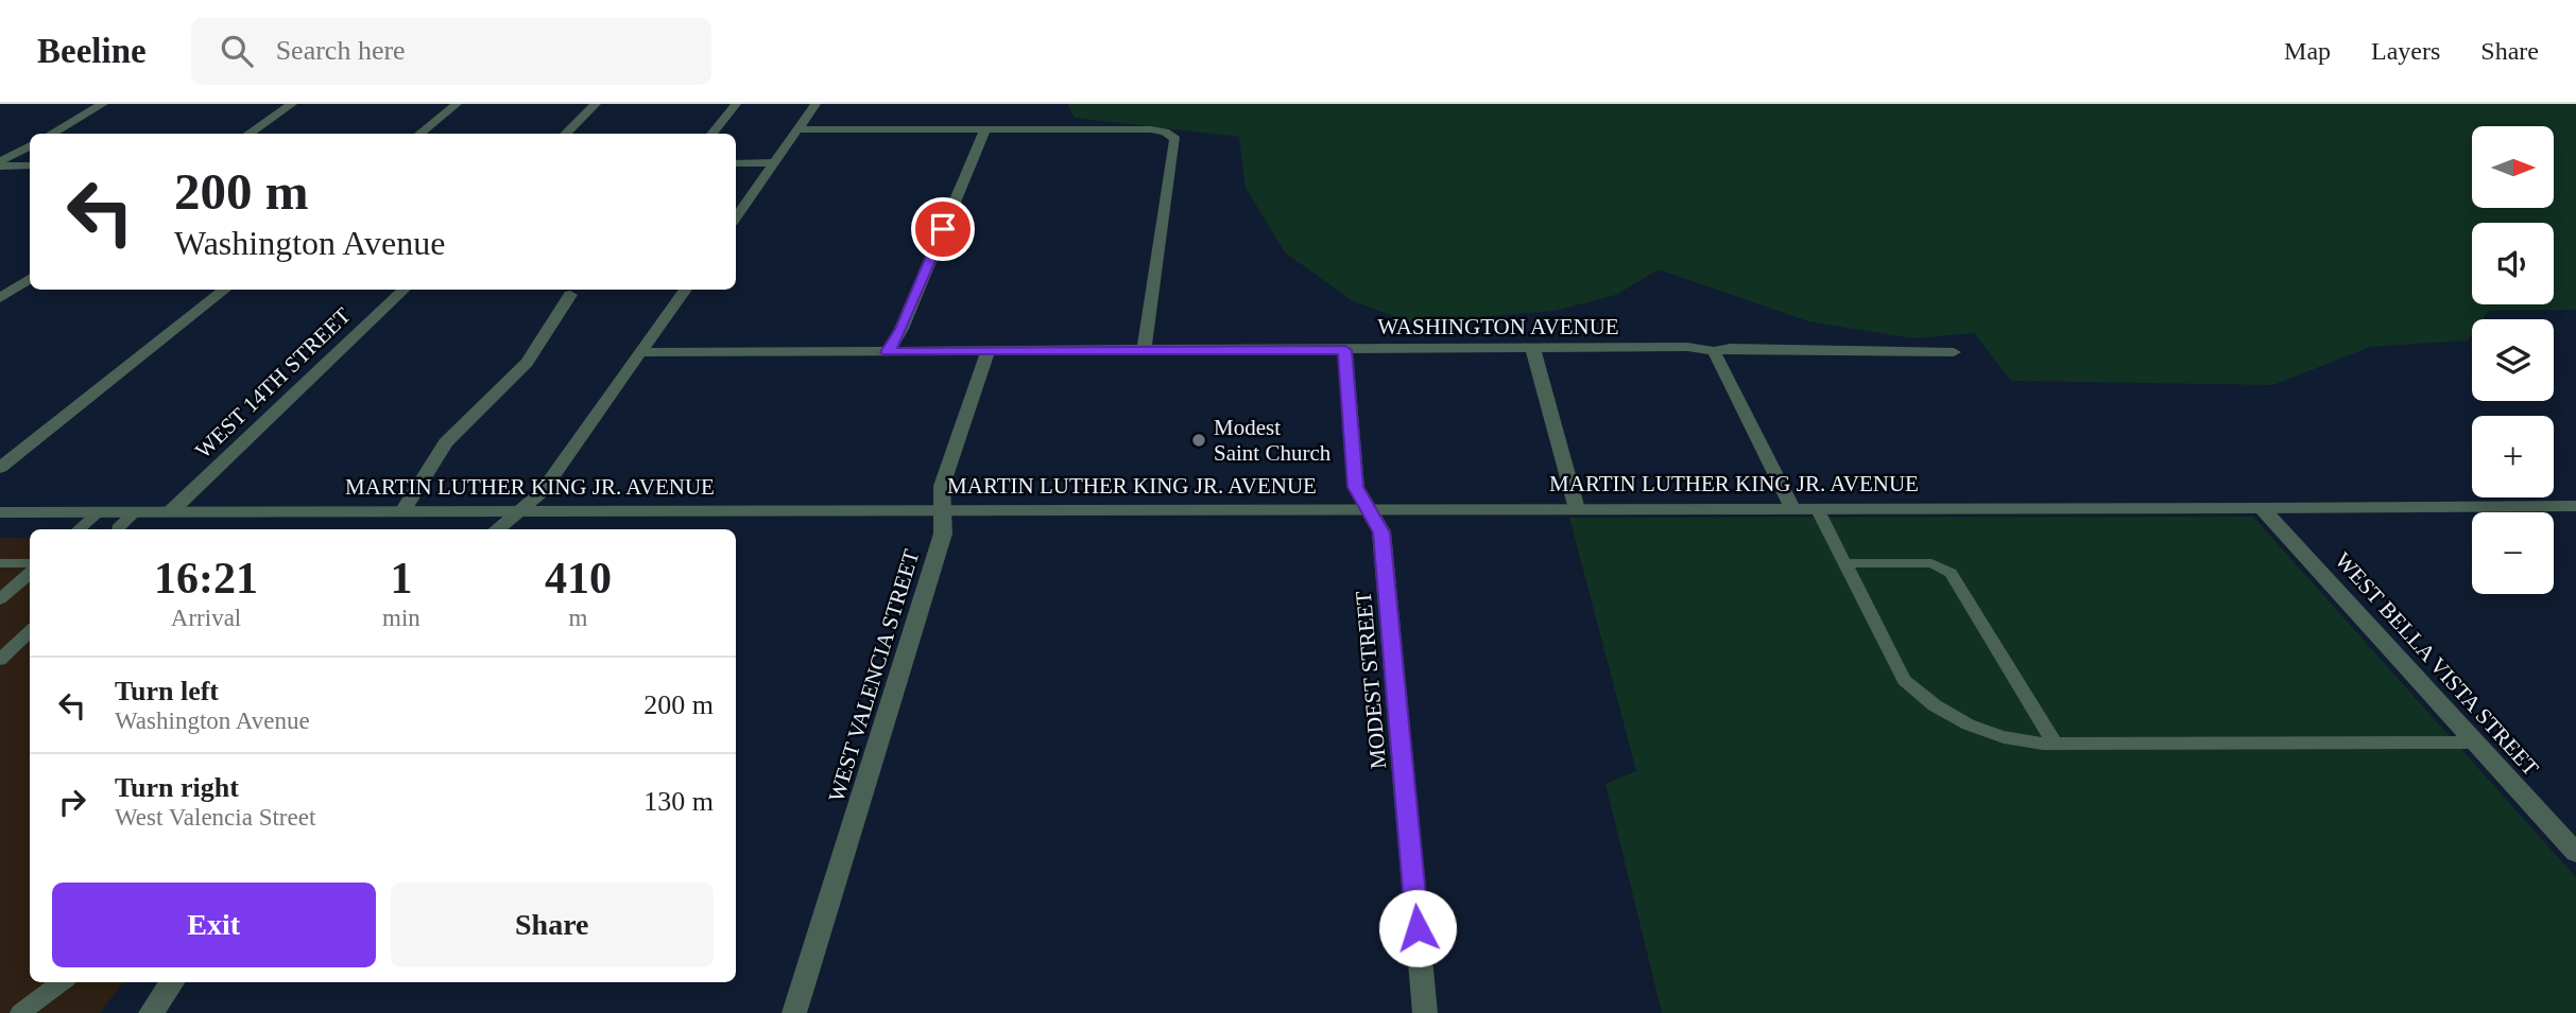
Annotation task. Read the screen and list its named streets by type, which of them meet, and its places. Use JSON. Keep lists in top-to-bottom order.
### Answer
{
  "streets": {
    "street": [
      "WASHINGTON AVENUE",
      "WEST 14TH STREET",
      "MARTIN LUTHER KING JR. AVENUE",
      "WEST BELLA VISTA STREET",
      "WEST VALENCIA STREET",
      "MODEST STREET"
    ]
  },
  "crossings": [
    ["WASHINGTON AVENUE", "WEST VALENCIA STREET"],
    ["WASHINGTON AVENUE", "MODEST STREET"],
    ["WEST 14TH STREET", "MARTIN LUTHER KING JR. AVENUE"],
    ["MARTIN LUTHER KING JR. AVENUE", "WEST BELLA VISTA STREET"],
    ["MARTIN LUTHER KING JR. AVENUE", "WEST VALENCIA STREET"],
    ["MARTIN LUTHER KING JR. AVENUE", "MODEST STREET"]
  ],
  "places": ["Modest Saint Church"],
  "north": "right",
  "page": {
    "header": "Beeline",
    "search": "Search here",
    "nav": ["Map", "Layers", "Share"],
    "map_buttons": ["+", "−"],
    "turn": ["200 m", "Washington Avenue"],
    "eta": [
      "16:21",
      "Arrival",
      "1",
      "min",
      "410",
      "m"
    ],
    "list": [
      {
        "name": "Turn left",
        "note": "Washington Avenue",
        "value": "200 m"
      },
      {
        "name": "Turn right",
        "note": "West Valencia Street",
        "value": "130 m"
      }
    ],
    "buttons": ["Exit", "Share"]
  }
}
